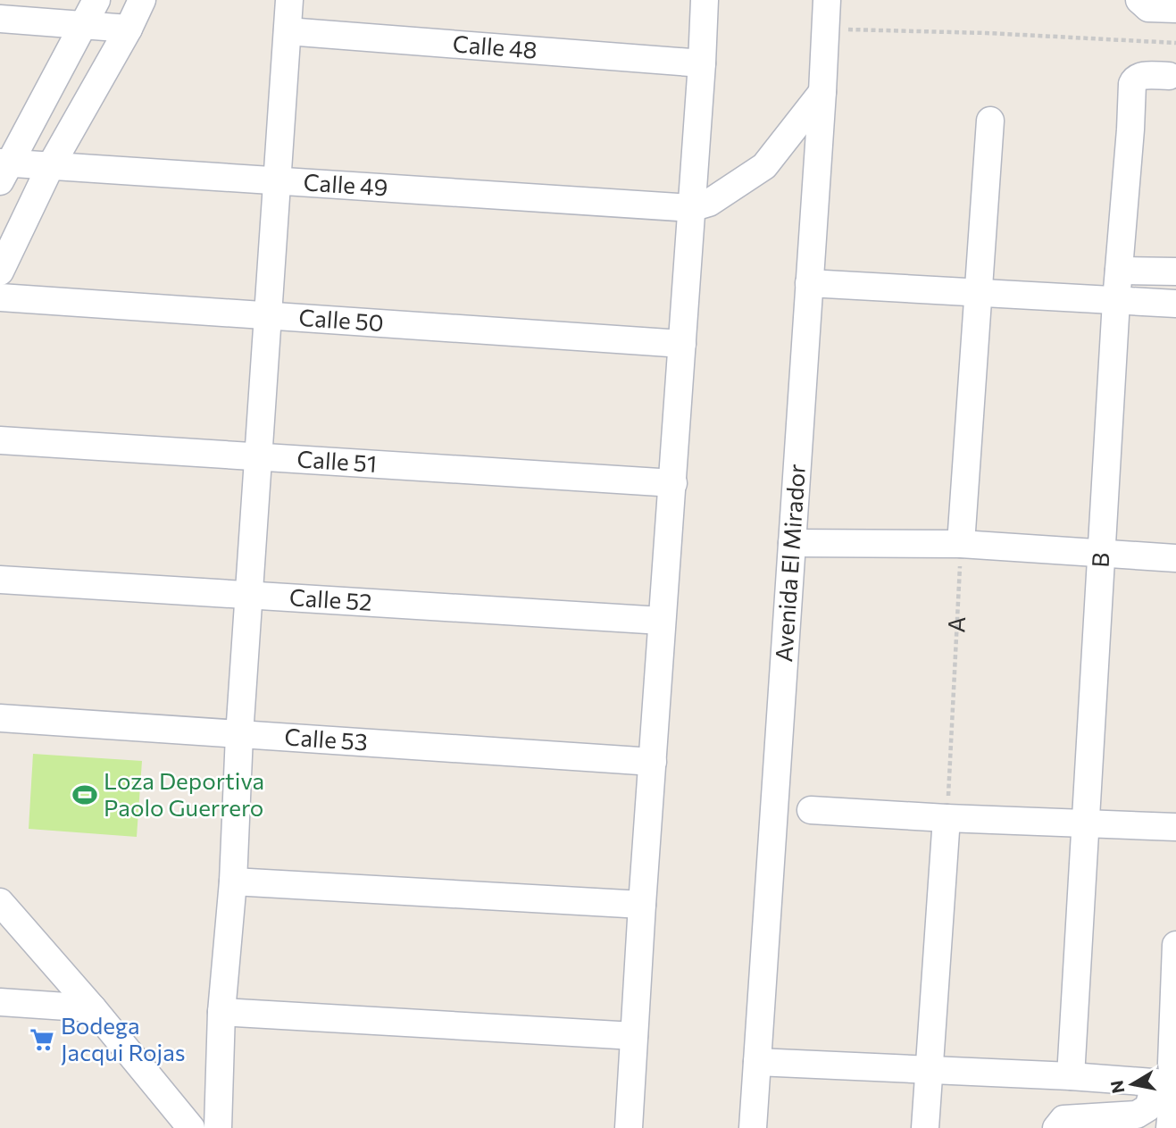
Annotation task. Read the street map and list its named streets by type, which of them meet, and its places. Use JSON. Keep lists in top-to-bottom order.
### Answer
{
  "streets": {
    "street": [
      "Calle 48",
      "Calle 49",
      "Calle 50",
      "Calle 51",
      "B",
      "Avenida El Mirador",
      "Calle 52",
      "Calle 53"
    ],
    "path": ["A"]
  },
  "places": {
    "sports": ["Loza Deportiva Paolo Guerrero"],
    "supermarket": ["Bodega Jacqui Rojas"]
  },
  "north": "left"
}
